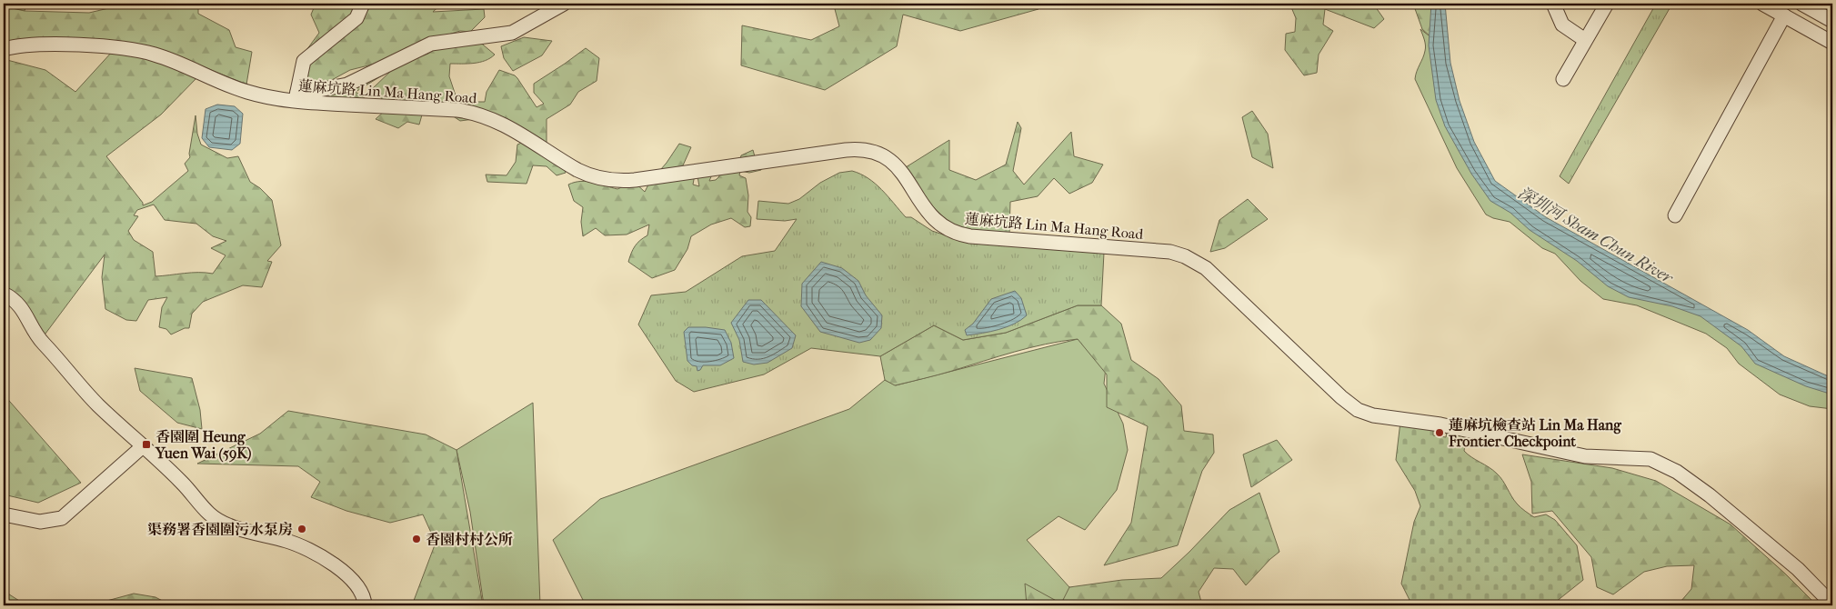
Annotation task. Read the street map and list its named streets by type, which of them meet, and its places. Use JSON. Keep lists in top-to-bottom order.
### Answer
{
  "streets": {
    "street": ["蓮麻坑路 Lin Ma Hang Road"]
  },
  "water": ["深圳河 Sham Chun River"],
  "places": {
    "other": ["蓮麻坑檢查站 Lin Ma Hang Frontier Checkpoint", "渠務署香園圍污水泵房", "香園村村公所"],
    "transit": ["香園圍 Heung Yuen Wai (59K)"]
  }
}
